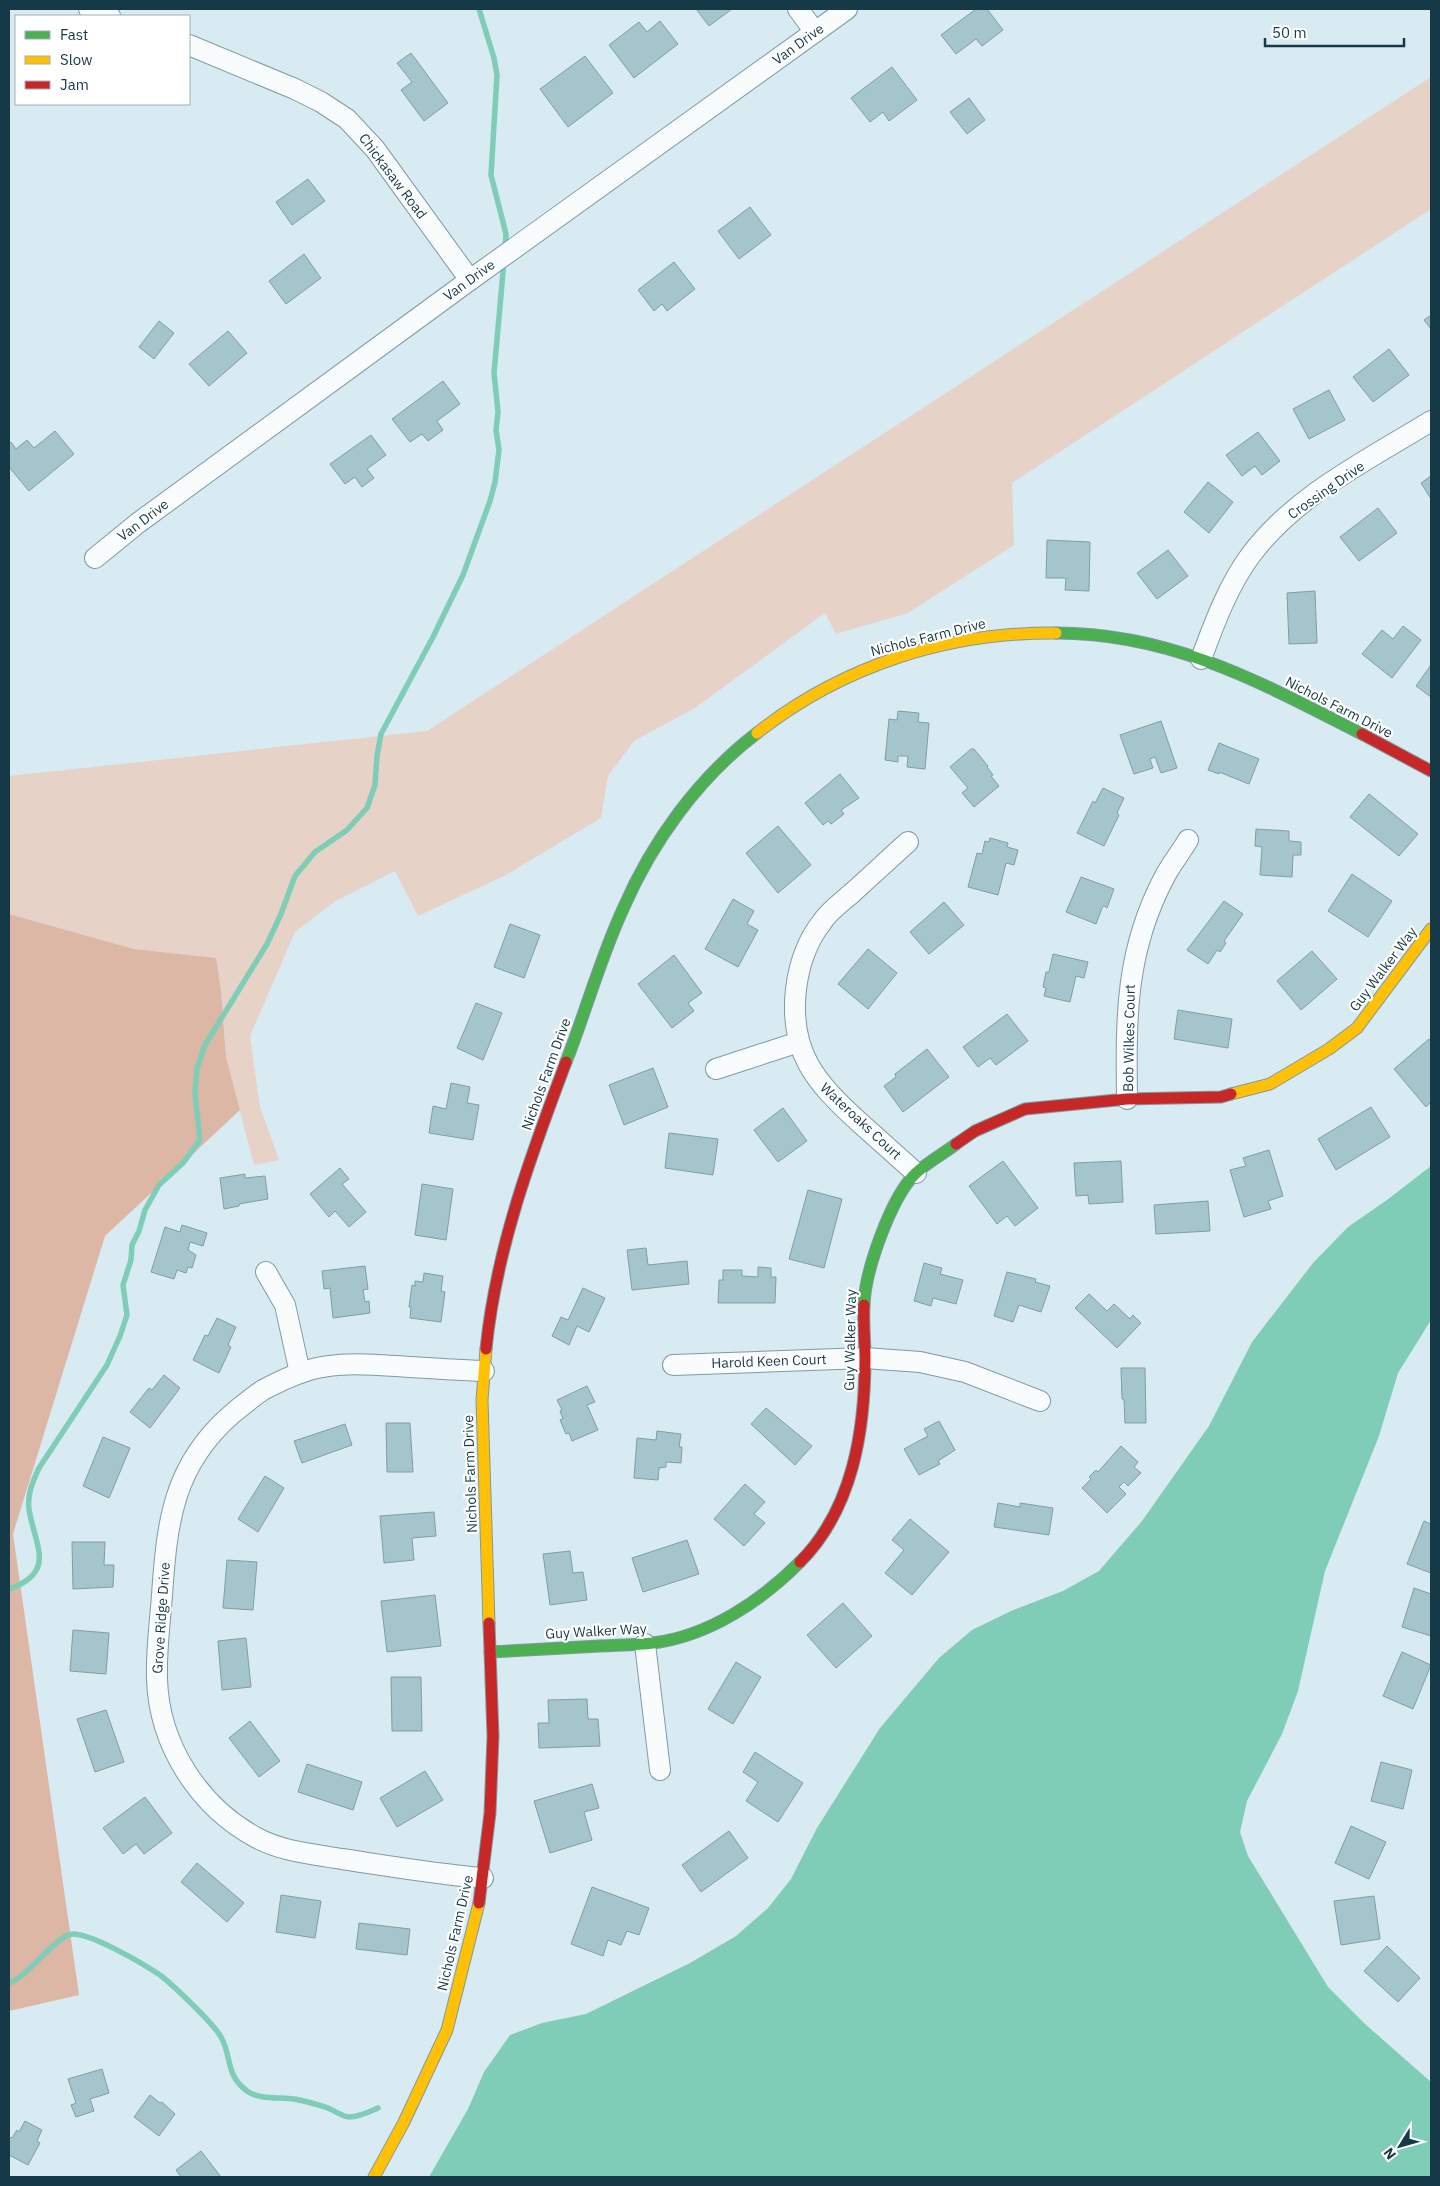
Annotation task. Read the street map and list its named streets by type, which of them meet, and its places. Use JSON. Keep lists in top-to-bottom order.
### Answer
{
  "streets": {
    "street": [
      "Van Drive",
      "Chickasaw Road",
      "Crossing Drive",
      "Nichols Farm Drive",
      "Guy Walker Way",
      "Bob Wilkes Court",
      "Wateroaks Court",
      "Harold Keen Court",
      "Grove Ridge Drive"
    ]
  },
  "crossings": [
    ["Van Drive", "Chickasaw Road"],
    ["Crossing Drive", "Nichols Farm Drive"],
    ["Nichols Farm Drive", "Guy Walker Way"],
    ["Nichols Farm Drive", "Grove Ridge Drive"],
    ["Guy Walker Way", "Bob Wilkes Court"],
    ["Guy Walker Way", "Wateroaks Court"],
    ["Guy Walker Way", "Harold Keen Court"]
  ],
  "legend": ["Fast", "Slow", "Jam"],
  "scale_bar": "50 m",
  "north": "bottom left"
}
